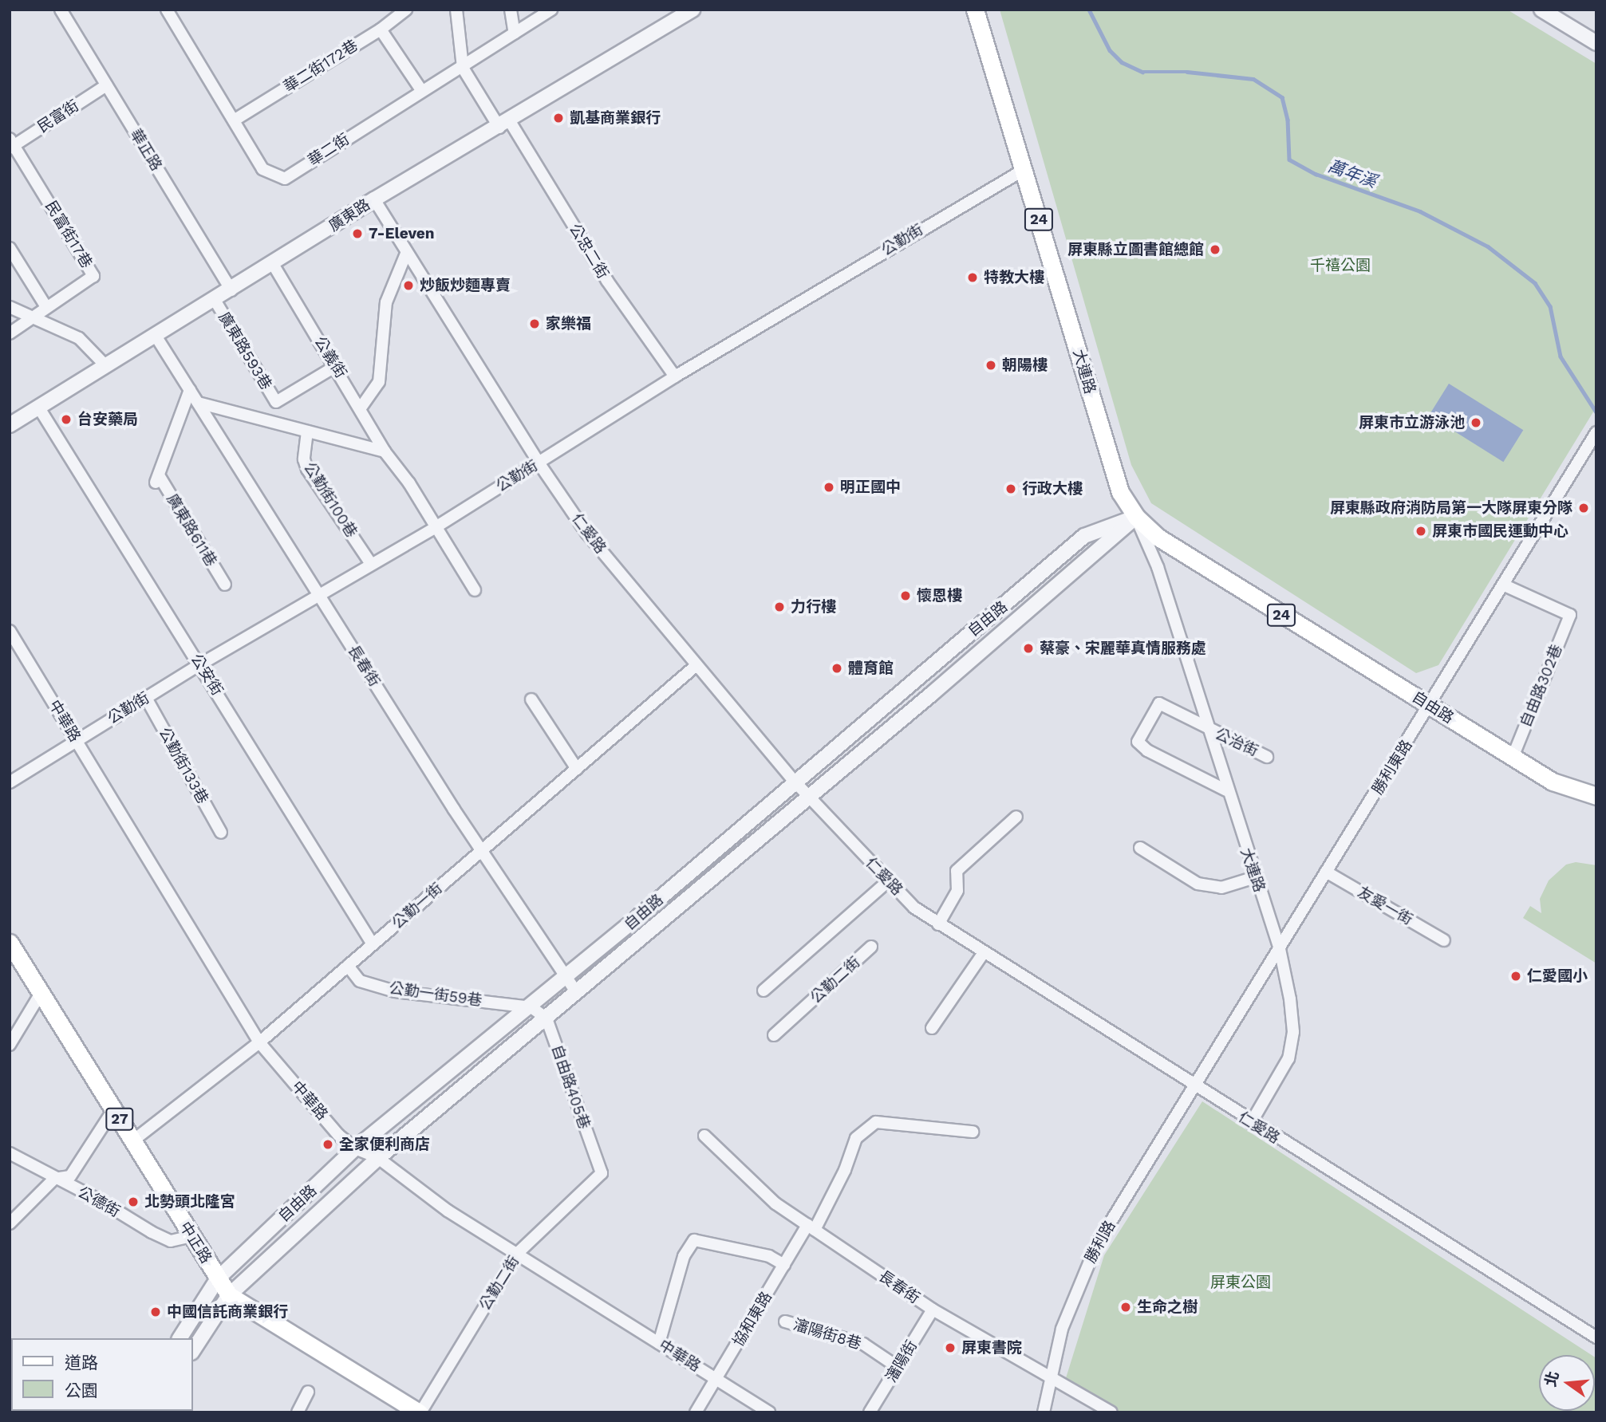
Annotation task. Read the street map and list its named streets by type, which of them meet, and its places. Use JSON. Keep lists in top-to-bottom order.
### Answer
{
  "streets": {
    "main road": [
      "24",
      "大連路",
      "自由路",
      "27",
      "中正路"
    ],
    "street": [
      "華二街172巷",
      "民富街",
      "華正路",
      "華二街",
      "廣東路",
      "民富街17巷",
      "公勤街",
      "公忠二街",
      "廣東路593巷",
      "公義街",
      "公勤街100巷",
      "廣東路611巷",
      "仁愛路",
      "長春街",
      "公安街",
      "自由路302巷",
      "中華路",
      "公治街",
      "公勤街133巷",
      "勝利東路",
      "公勤一街",
      "友愛一街",
      "公勤二街",
      "公勤一街59巷",
      "自由路405巷",
      "公德街",
      "勝利路",
      "協和東路",
      "瀋陽街8巷",
      "瀋陽街"
    ]
  },
  "crossings": [
    ["華二街172巷", "華二街"],
    ["民富街", "華正路"],
    ["民富街", "民富街17巷"],
    ["華正路", "廣東路"],
    ["華二街", "公忠二街"],
    ["廣東路", "公忠二街"],
    ["廣東路", "廣東路593巷"],
    ["廣東路", "公義街"],
    ["廣東路", "仁愛路"],
    ["廣東路", "長春街"],
    ["廣東路", "公安街"],
    ["公勤街", "公忠二街"],
    ["公勤街", "公義街"],
    ["公勤街", "大連路"],
    ["公勤街", "公勤街100巷"],
    ["公勤街", "仁愛路"],
    ["公勤街", "長春街"],
    ["公勤街", "公安街"],
    ["公勤街", "中華路"],
    ["公勤街", "公勤街133巷"],
    ["廣東路593巷", "公義街"],
    ["大連路", "自由路"],
    ["大連路", "公治街"],
    ["大連路", "勝利東路"],
    ["廣東路611巷", "長春街"],
    ["仁愛路", "自由路"],
    ["仁愛路", "勝利東路"],
    ["仁愛路", "公勤一街"],
    ["仁愛路", "勝利路"],
    ["自由路", "長春街"],
    ["自由路", "自由路302巷"],
    ["自由路", "中華路"],
    ["自由路", "勝利東路"],
    ["自由路", "公勤一街59巷"],
    ["自由路", "自由路405巷"],
    ["自由路", "中正路"],
    ["長春街", "公勤一街"],
    ["長春街", "勝利路"],
    ["長春街", "協和東路"],
    ["長春街", "瀋陽街"],
    ["公安街", "公勤一街"],
    ["自由路302巷", "勝利東路"],
    ["中華路", "公勤一街"],
    ["中華路", "公勤二街"],
    ["中華路", "協和東路"],
    ["勝利東路", "友愛一街"],
    ["勝利東路", "勝利路"],
    ["公勤一街", "公勤一街59巷"],
    ["公勤一街", "中正路"],
    ["公勤二街", "自由路405巷"],
    ["公勤二街", "中正路"],
    ["公德街", "中正路"],
    ["瀋陽街8巷", "瀋陽街"]
  ],
  "water": ["萬年溪"],
  "parks": ["千禧公園", "屏東公園"],
  "places": [
    "凱基商業銀行",
    "7-Eleven",
    "屏東縣立圖書館總館",
    "特教大樓",
    "炒飯炒麵專賣",
    "家樂福",
    "朝陽樓",
    "台安藥局",
    "屏東市立游泳池",
    "明正國中",
    "行政大樓",
    "屏東縣政府消防局第一大隊屏東分隊",
    "屏東市國民運動中心",
    "懷恩樓",
    "力行樓",
    "蔡豪、宋麗華真情服務處",
    "體育館",
    "仁愛國小",
    "全家便利商店",
    "北勢頭北隆宮",
    "生命之樹",
    "中國信託商業銀行",
    "屏東書院"
  ],
  "legend": ["道路", "公園"],
  "north": "left"
}
